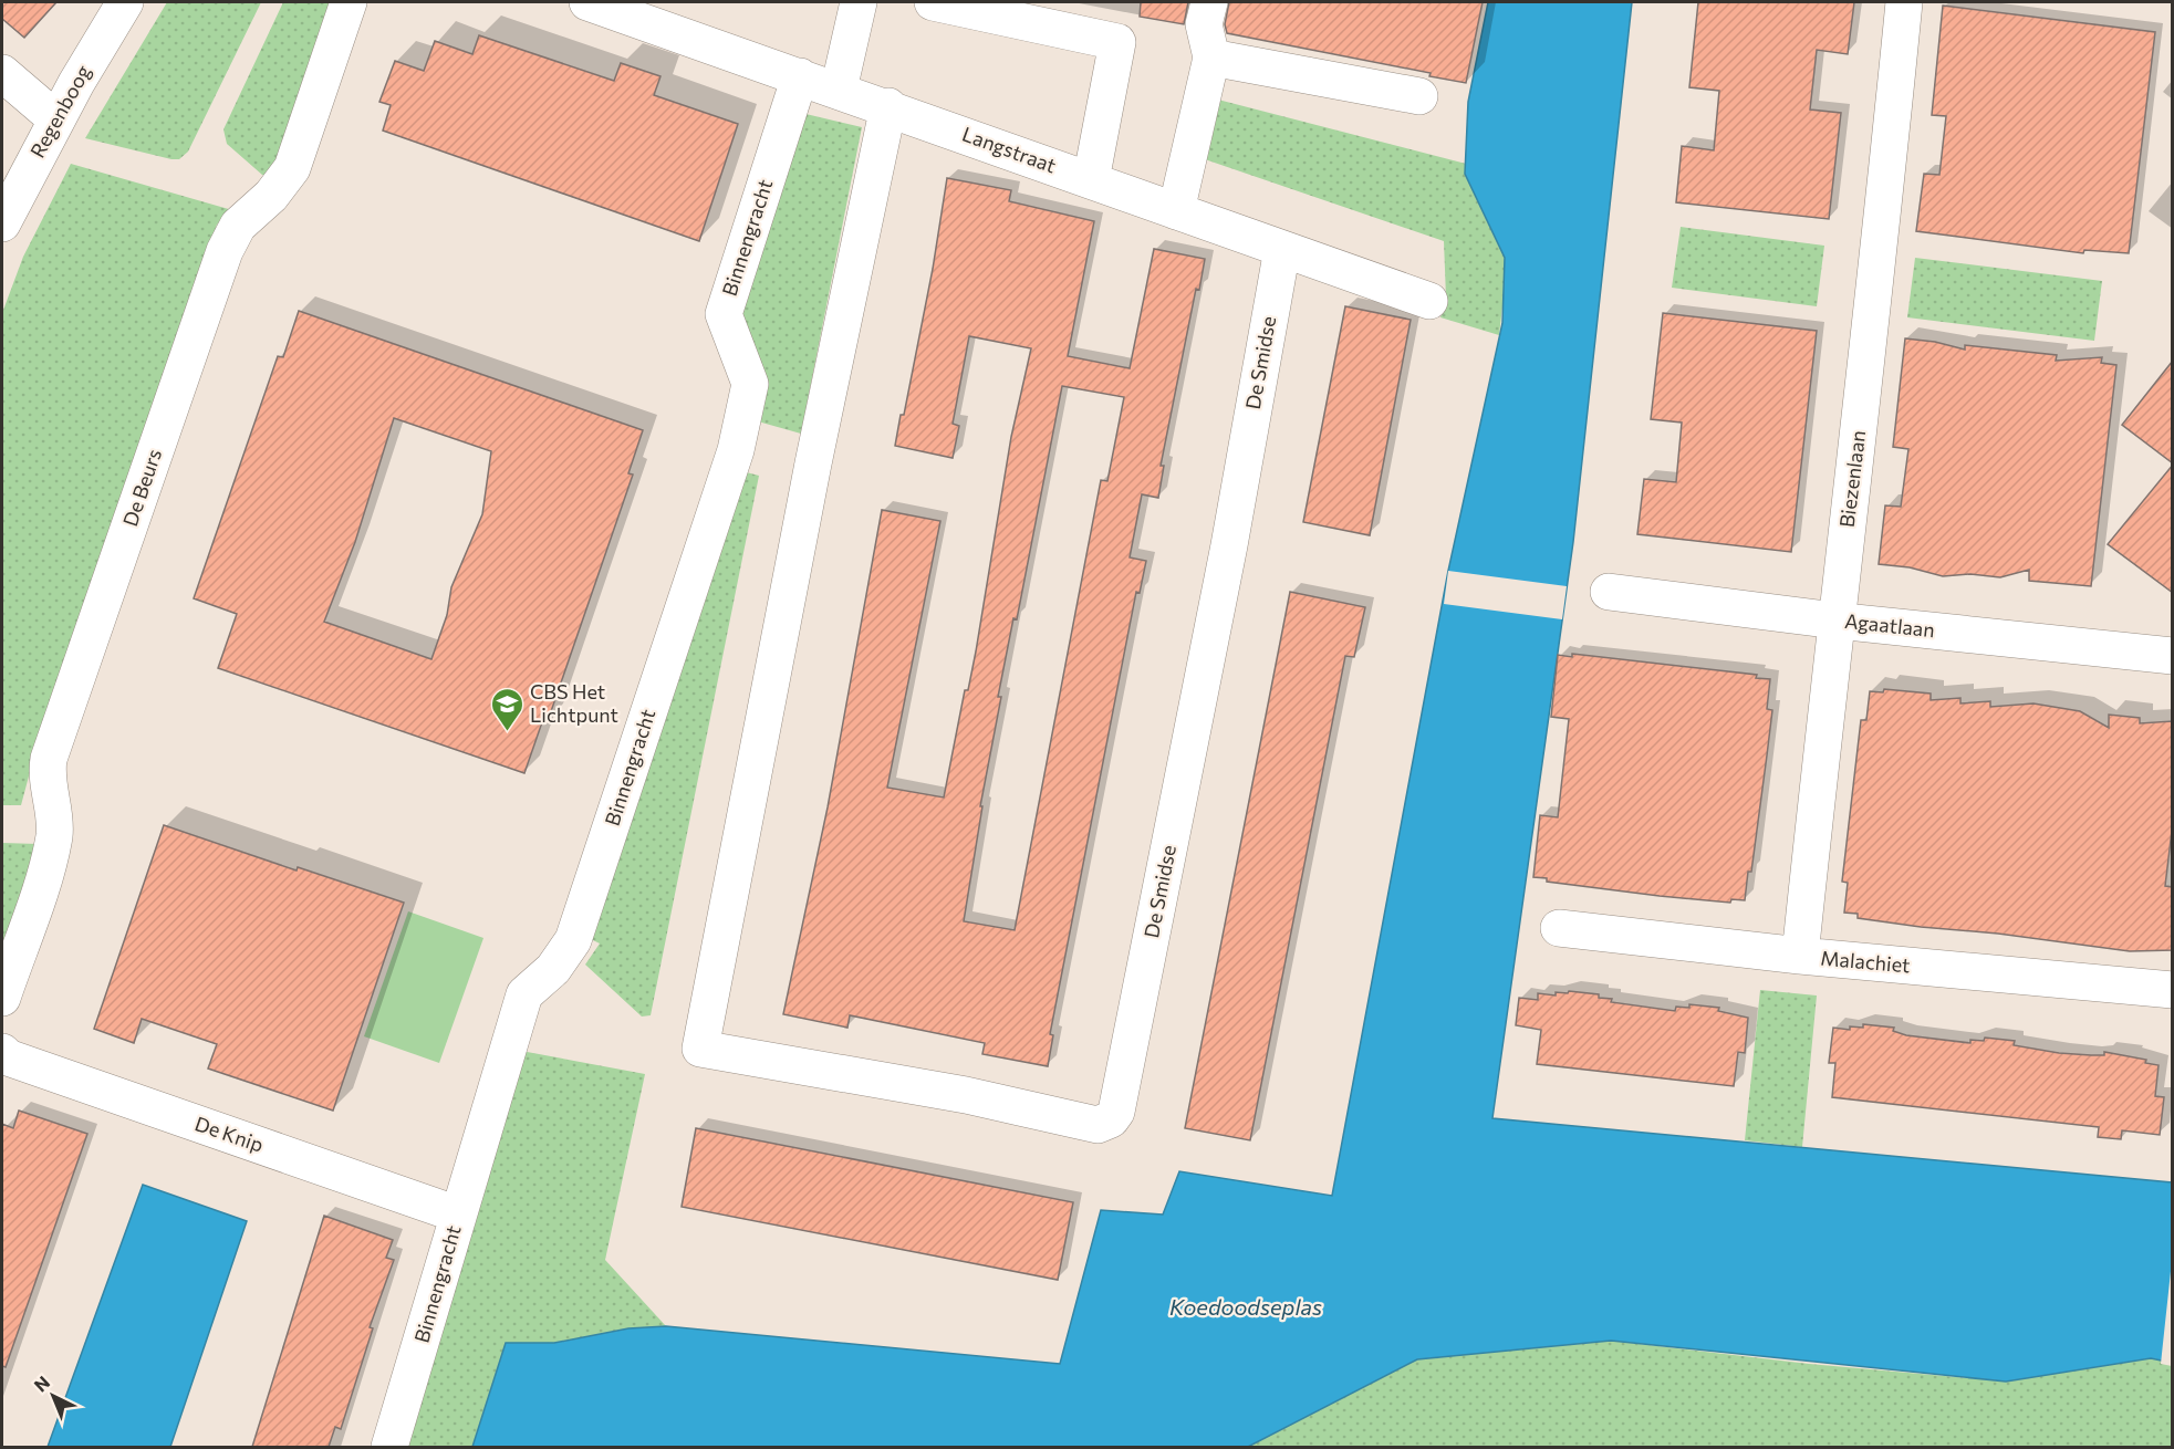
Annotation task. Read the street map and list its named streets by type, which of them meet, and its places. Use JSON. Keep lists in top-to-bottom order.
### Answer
{
  "streets": {
    "street": [
      "Regenboog",
      "Langstraat",
      "Binnengracht",
      "De Smidse",
      "Biezenlaan",
      "De Beurs",
      "Agaatlaan",
      "Malachiet",
      "De Knip"
    ]
  },
  "crossings": [
    ["Langstraat", "Binnengracht"],
    ["Langstraat", "De Smidse"],
    ["Binnengracht", "De Knip"],
    ["Biezenlaan", "Agaatlaan"],
    ["Biezenlaan", "Malachiet"]
  ],
  "water": ["Koedoodseplas"],
  "places": {
    "school or university": ["CBS Het Lichtpunt"]
  },
  "north": "top left"
}
